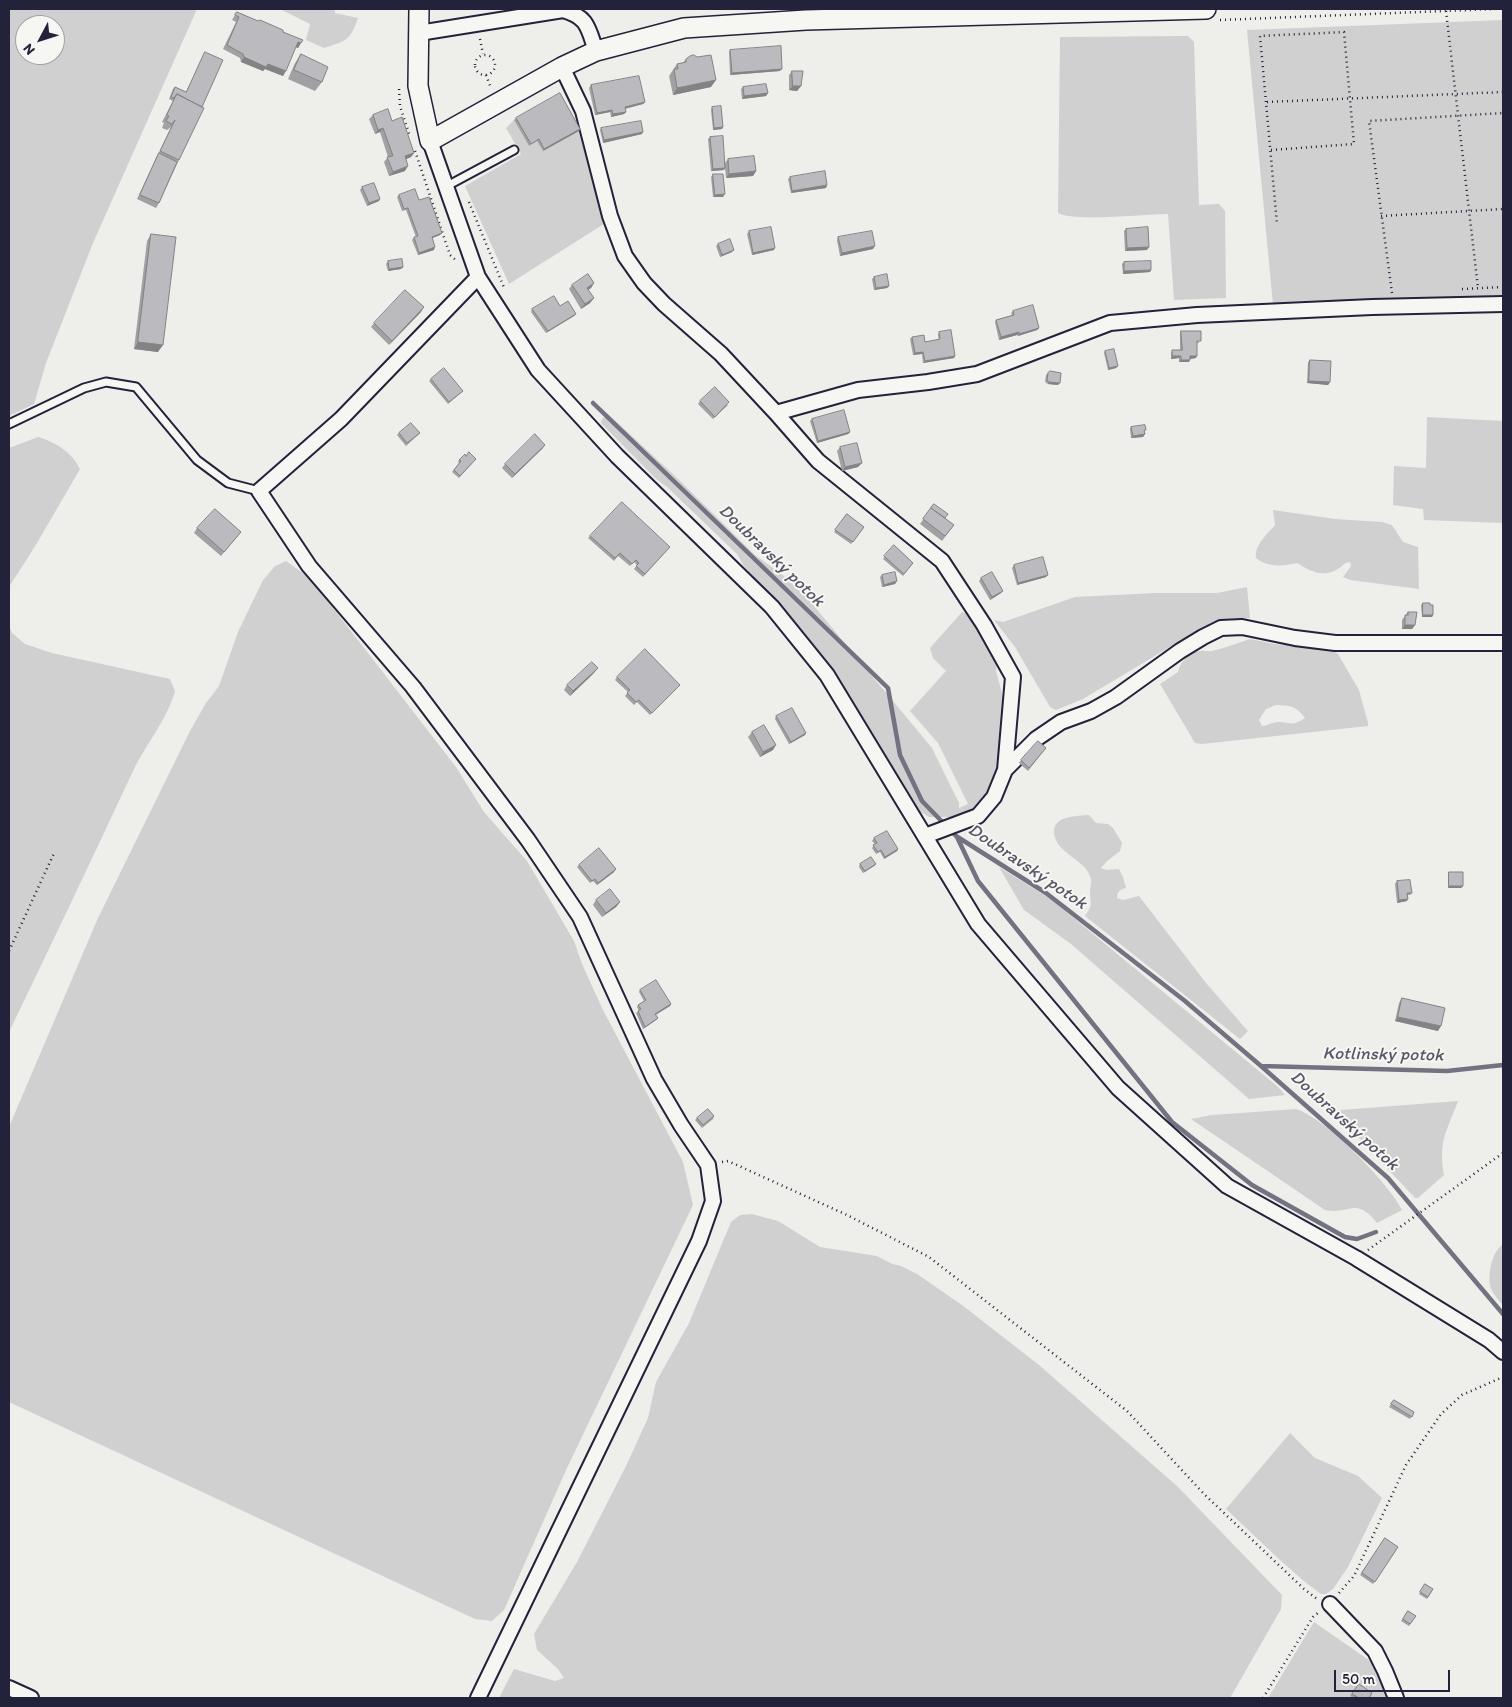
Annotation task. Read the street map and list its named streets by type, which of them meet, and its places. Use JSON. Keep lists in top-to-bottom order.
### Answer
{
  "water": ["Doubravský potok", "Kotlinský potok"],
  "scale_bar": "50 m",
  "north": "bottom left"
}
